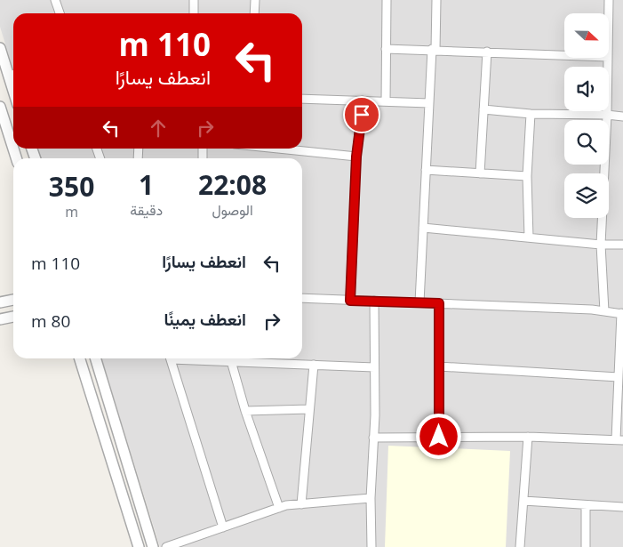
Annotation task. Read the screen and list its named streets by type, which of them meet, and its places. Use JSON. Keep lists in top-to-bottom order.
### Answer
{
  "north": "right",
  "page": {
    "turn": ["110 m", "انعطف يسارًا"],
    "eta": [
      "22:08",
      "الوصول",
      "1",
      "دقيقة",
      "350",
      "m"
    ],
    "list": [
      {
        "name": "انعطف يسارًا",
        "value": "110 m"
      },
      {
        "name": "انعطف يمينًا",
        "value": "80 m"
      }
    ]
  }
}
